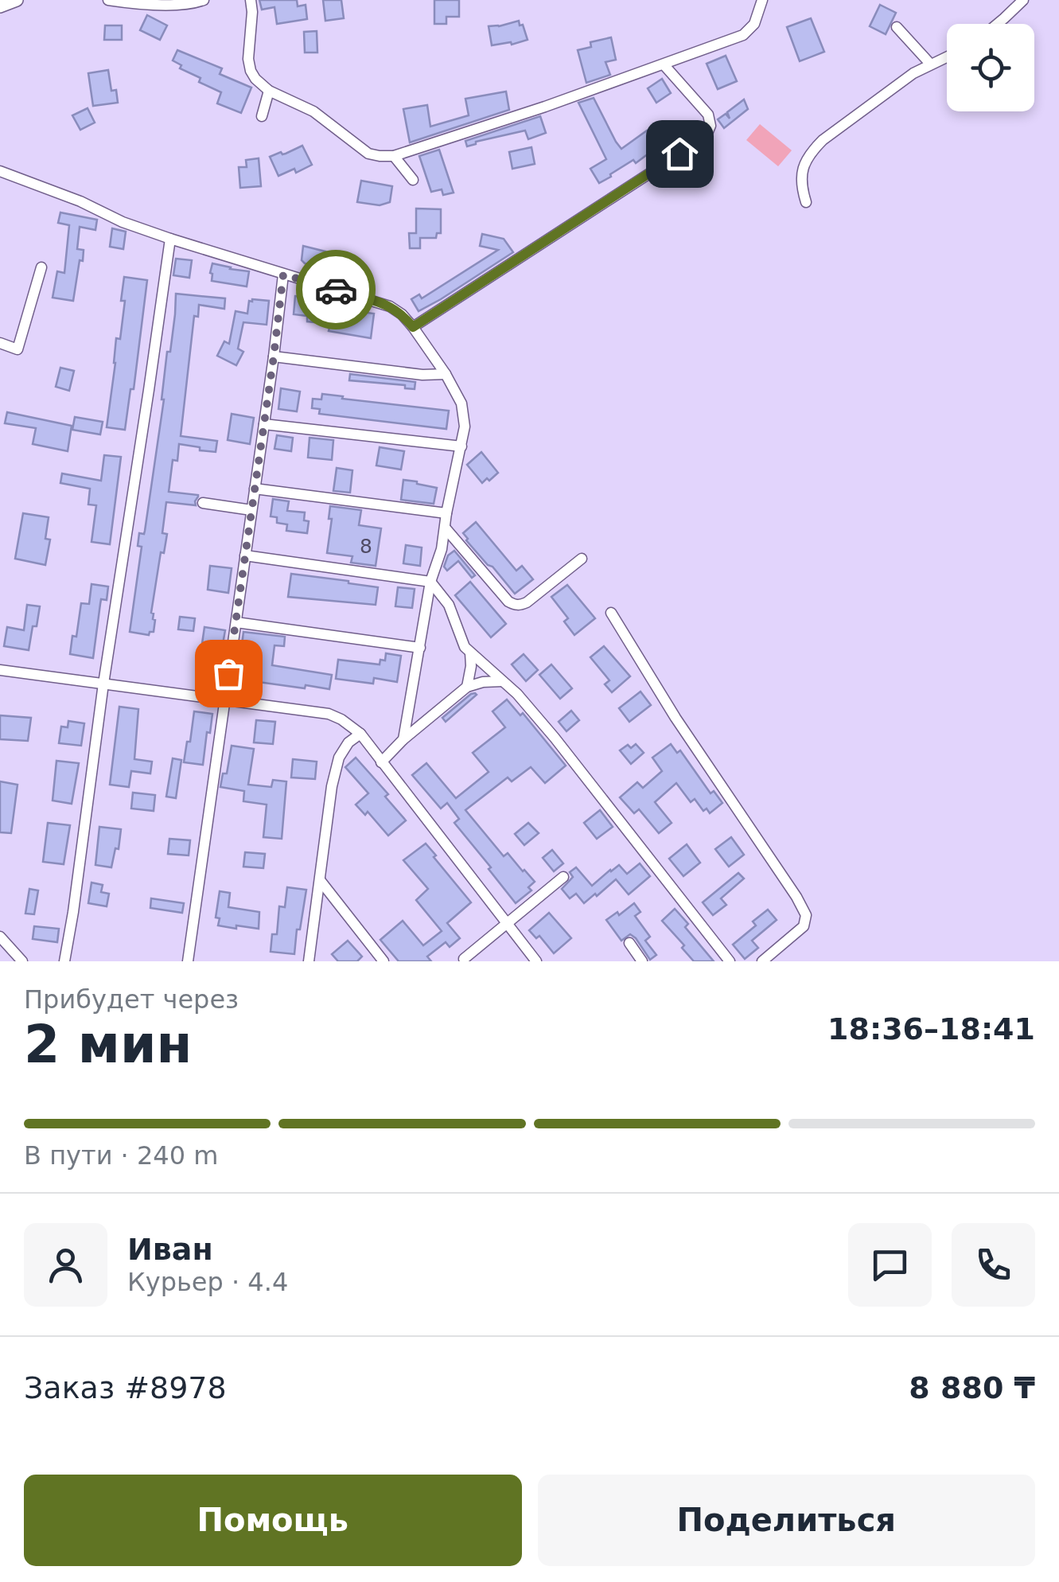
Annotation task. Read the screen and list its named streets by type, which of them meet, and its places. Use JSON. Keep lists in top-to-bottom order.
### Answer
{
  "house_numbers": ["8"],
  "page": {
    "heading": ["2 мин", "Прибудет через", "18:36–18:41"],
    "panel": [
      "Иван",
      "Курьер · 4.4",
      "Заказ #8978",
      "8 880 ₸"
    ],
    "bar": "В пути · 240 m",
    "buttons": ["Помощь", "Поделиться"]
  }
}
